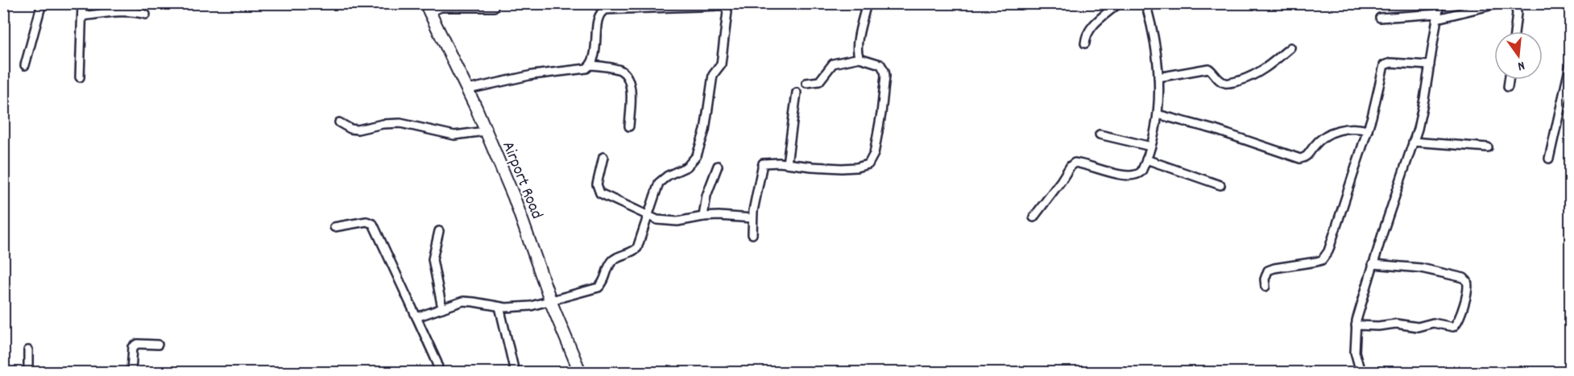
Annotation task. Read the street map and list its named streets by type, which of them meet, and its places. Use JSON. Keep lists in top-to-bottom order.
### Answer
{
  "streets": {
    "main road": ["Airport Road"]
  },
  "north": "bottom"
}
